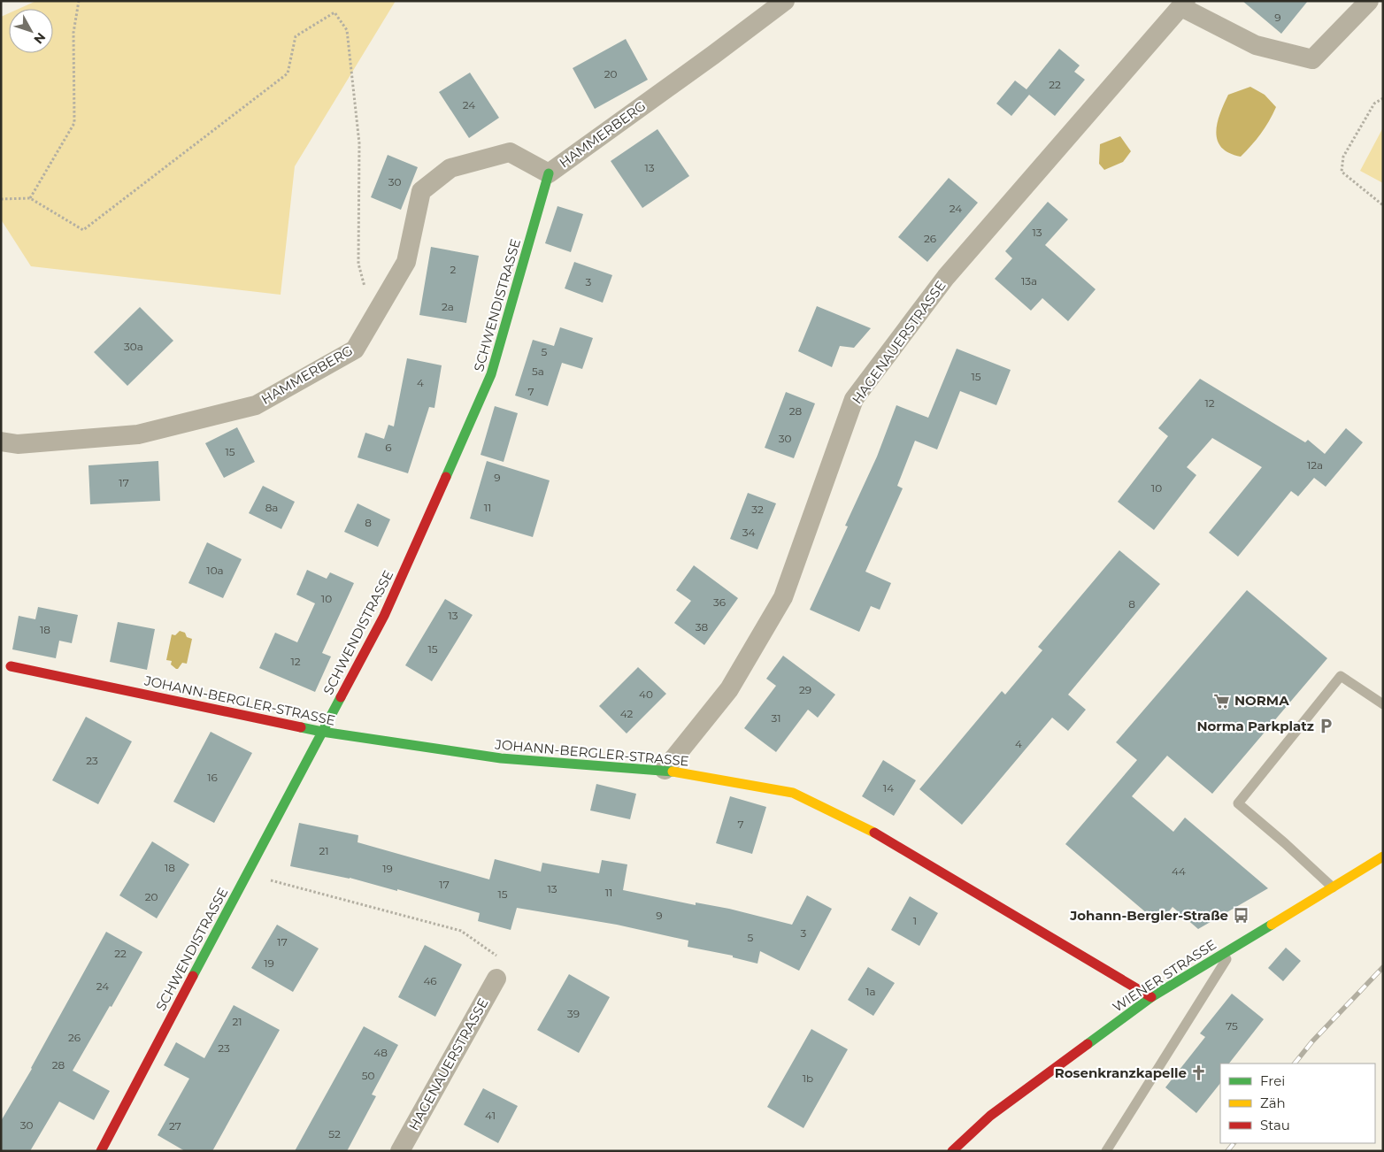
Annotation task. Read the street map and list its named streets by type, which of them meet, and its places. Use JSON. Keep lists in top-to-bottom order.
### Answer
{
  "streets": {
    "street": [
      "HAMMERBERG",
      "SCHWENDISTRASSE",
      "HAGENAUERSTRASSE",
      "JOHANN-BERGLER-STRASSE",
      "WIENER STRASSE"
    ]
  },
  "crossings": [
    ["HAMMERBERG", "SCHWENDISTRASSE"],
    ["SCHWENDISTRASSE", "JOHANN-BERGLER-STRASSE"],
    ["HAGENAUERSTRASSE", "JOHANN-BERGLER-STRASSE"],
    ["JOHANN-BERGLER-STRASSE", "WIENER STRASSE"]
  ],
  "places": {
    "supermarket": ["NORMA"],
    "parking": ["Norma Parkplatz"],
    "bus stop": ["Johann-Bergler-Straße"],
    "church": ["Rosenkranzkapelle"]
  },
  "house_numbers": [
    "9",
    "20",
    "22",
    "24",
    "13",
    "30",
    "24",
    "13",
    "26",
    "2",
    "13a",
    "3",
    "2a",
    "30a",
    "5",
    "5a",
    "15",
    "4",
    "7",
    "12",
    "28",
    "30",
    "6",
    "15",
    "12a",
    "9",
    "17",
    "10",
    "8a",
    "11",
    "32",
    "8",
    "34",
    "10a",
    "10",
    "36",
    "8",
    "13",
    "38",
    "18",
    "15",
    "12",
    "29",
    "40",
    "42",
    "31",
    "4",
    "23",
    "16",
    "14",
    "7",
    "21",
    "18",
    "19",
    "44",
    "17",
    "13",
    "11",
    "15",
    "20",
    "9",
    "1",
    "3",
    "5",
    "17",
    "22",
    "19",
    "46",
    "24",
    "1a",
    "39",
    "21",
    "75",
    "26",
    "23",
    "48",
    "28",
    "50",
    "1b",
    "41",
    "30",
    "27",
    "52"
  ],
  "legend": ["Frei", "Zäh", "Stau"],
  "north": "bottom right"
}
